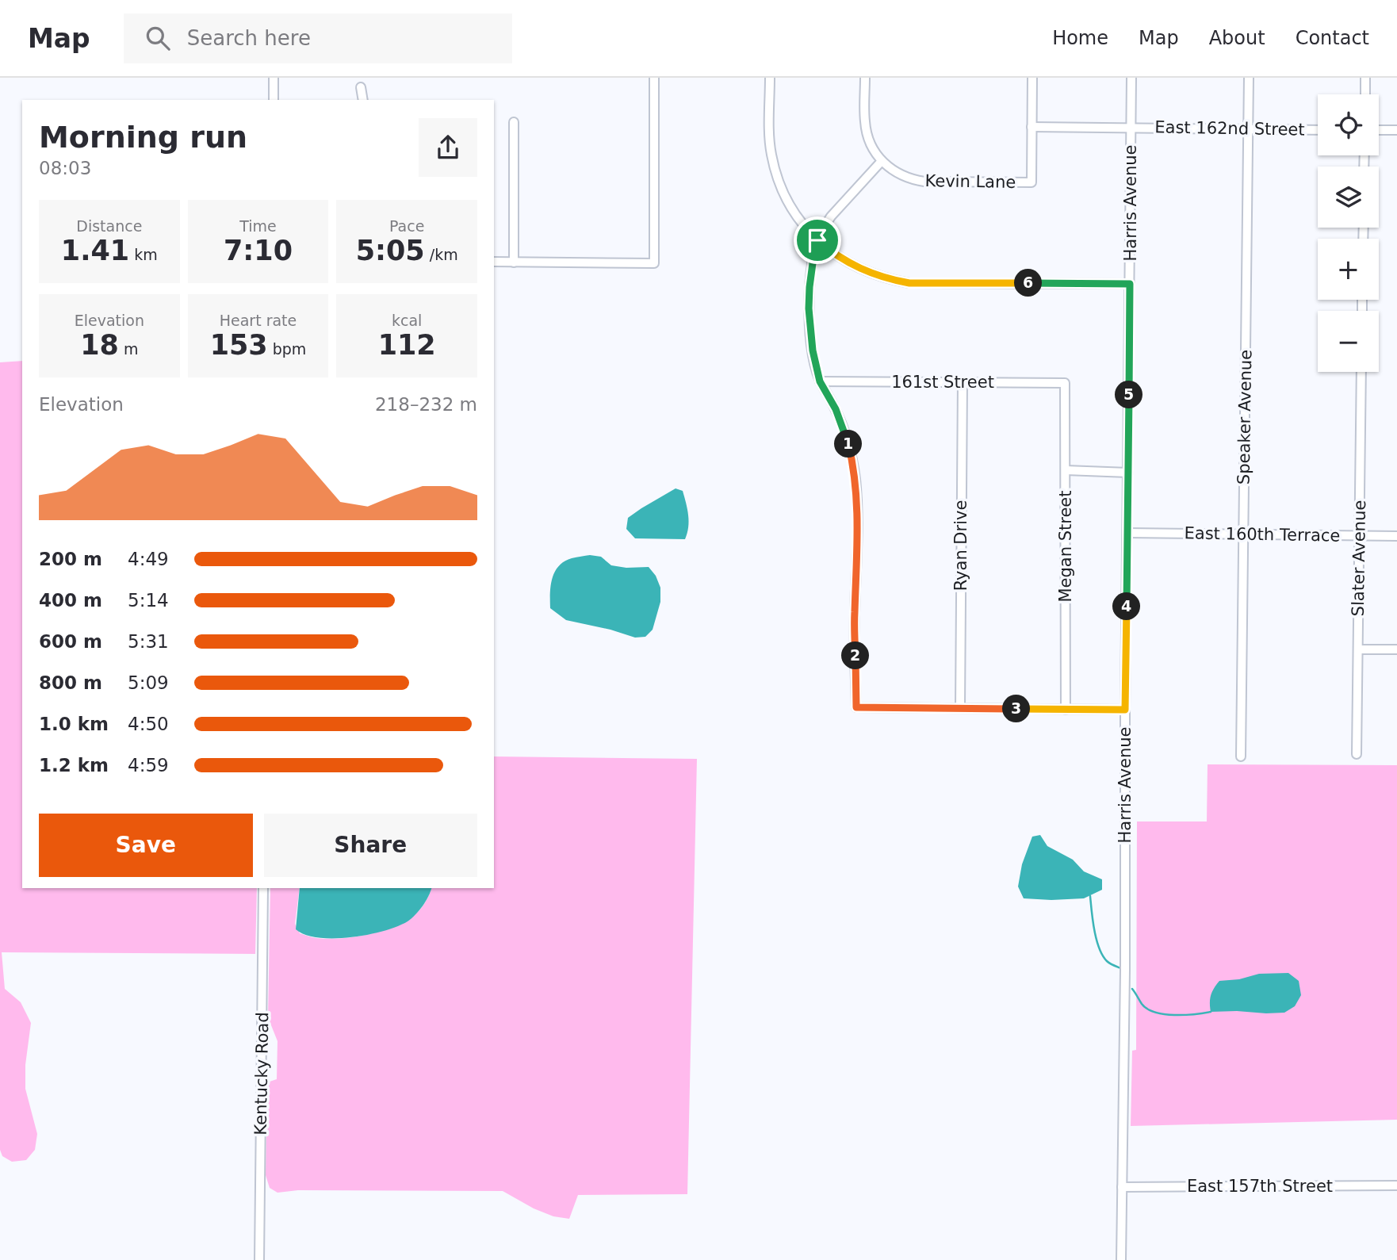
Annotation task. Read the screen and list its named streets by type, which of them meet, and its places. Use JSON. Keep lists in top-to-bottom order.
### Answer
{
  "streets": {
    "street": [
      "East 162nd Street",
      "Kevin Lane",
      "Harris Avenue",
      "161st Street",
      "Speaker Avenue",
      "East 160th Terrace",
      "Ryan Drive",
      "Megan Street",
      "Slater Avenue",
      "Kentucky Road",
      "East 157th Street"
    ]
  },
  "crossings": [
    ["East 162nd Street", "Kevin Lane"],
    ["East 162nd Street", "Harris Avenue"],
    ["East 162nd Street", "Speaker Avenue"],
    ["Harris Avenue", "East 160th Terrace"],
    ["Harris Avenue", "East 157th Street"],
    ["161st Street", "Ryan Drive"],
    ["161st Street", "Megan Street"],
    ["Speaker Avenue", "East 160th Terrace"],
    ["East 160th Terrace", "Slater Avenue"]
  ],
  "page": {
    "header": "Map",
    "search": "Search here",
    "nav": [
      "Home",
      "Map",
      "About",
      "Contact"
    ],
    "map_buttons": ["+", "−"],
    "heading": ["Morning run", "08:03"],
    "stats": [
      ["Distance", "1.41 km"],
      ["Time", "7:10"],
      ["Pace", "5:05 /km"],
      ["Elevation", "18 m"],
      ["Heart rate", "153 bpm"],
      ["kcal", "112"]
    ],
    "pins": [
      "6",
      "5",
      "1",
      "4",
      "2",
      "3"
    ],
    "chart": ["Elevation", "218–232 m"],
    "list": [
      {
        "name": "200 m",
        "note": "4:49"
      },
      {
        "name": "400 m",
        "note": "5:14"
      },
      {
        "name": "600 m",
        "note": "5:31"
      },
      {
        "name": "800 m",
        "note": "5:09"
      },
      {
        "name": "1.0 km",
        "note": "4:50"
      },
      {
        "name": "1.2 km",
        "note": "4:59"
      }
    ],
    "buttons": ["Save", "Share"]
  }
}
